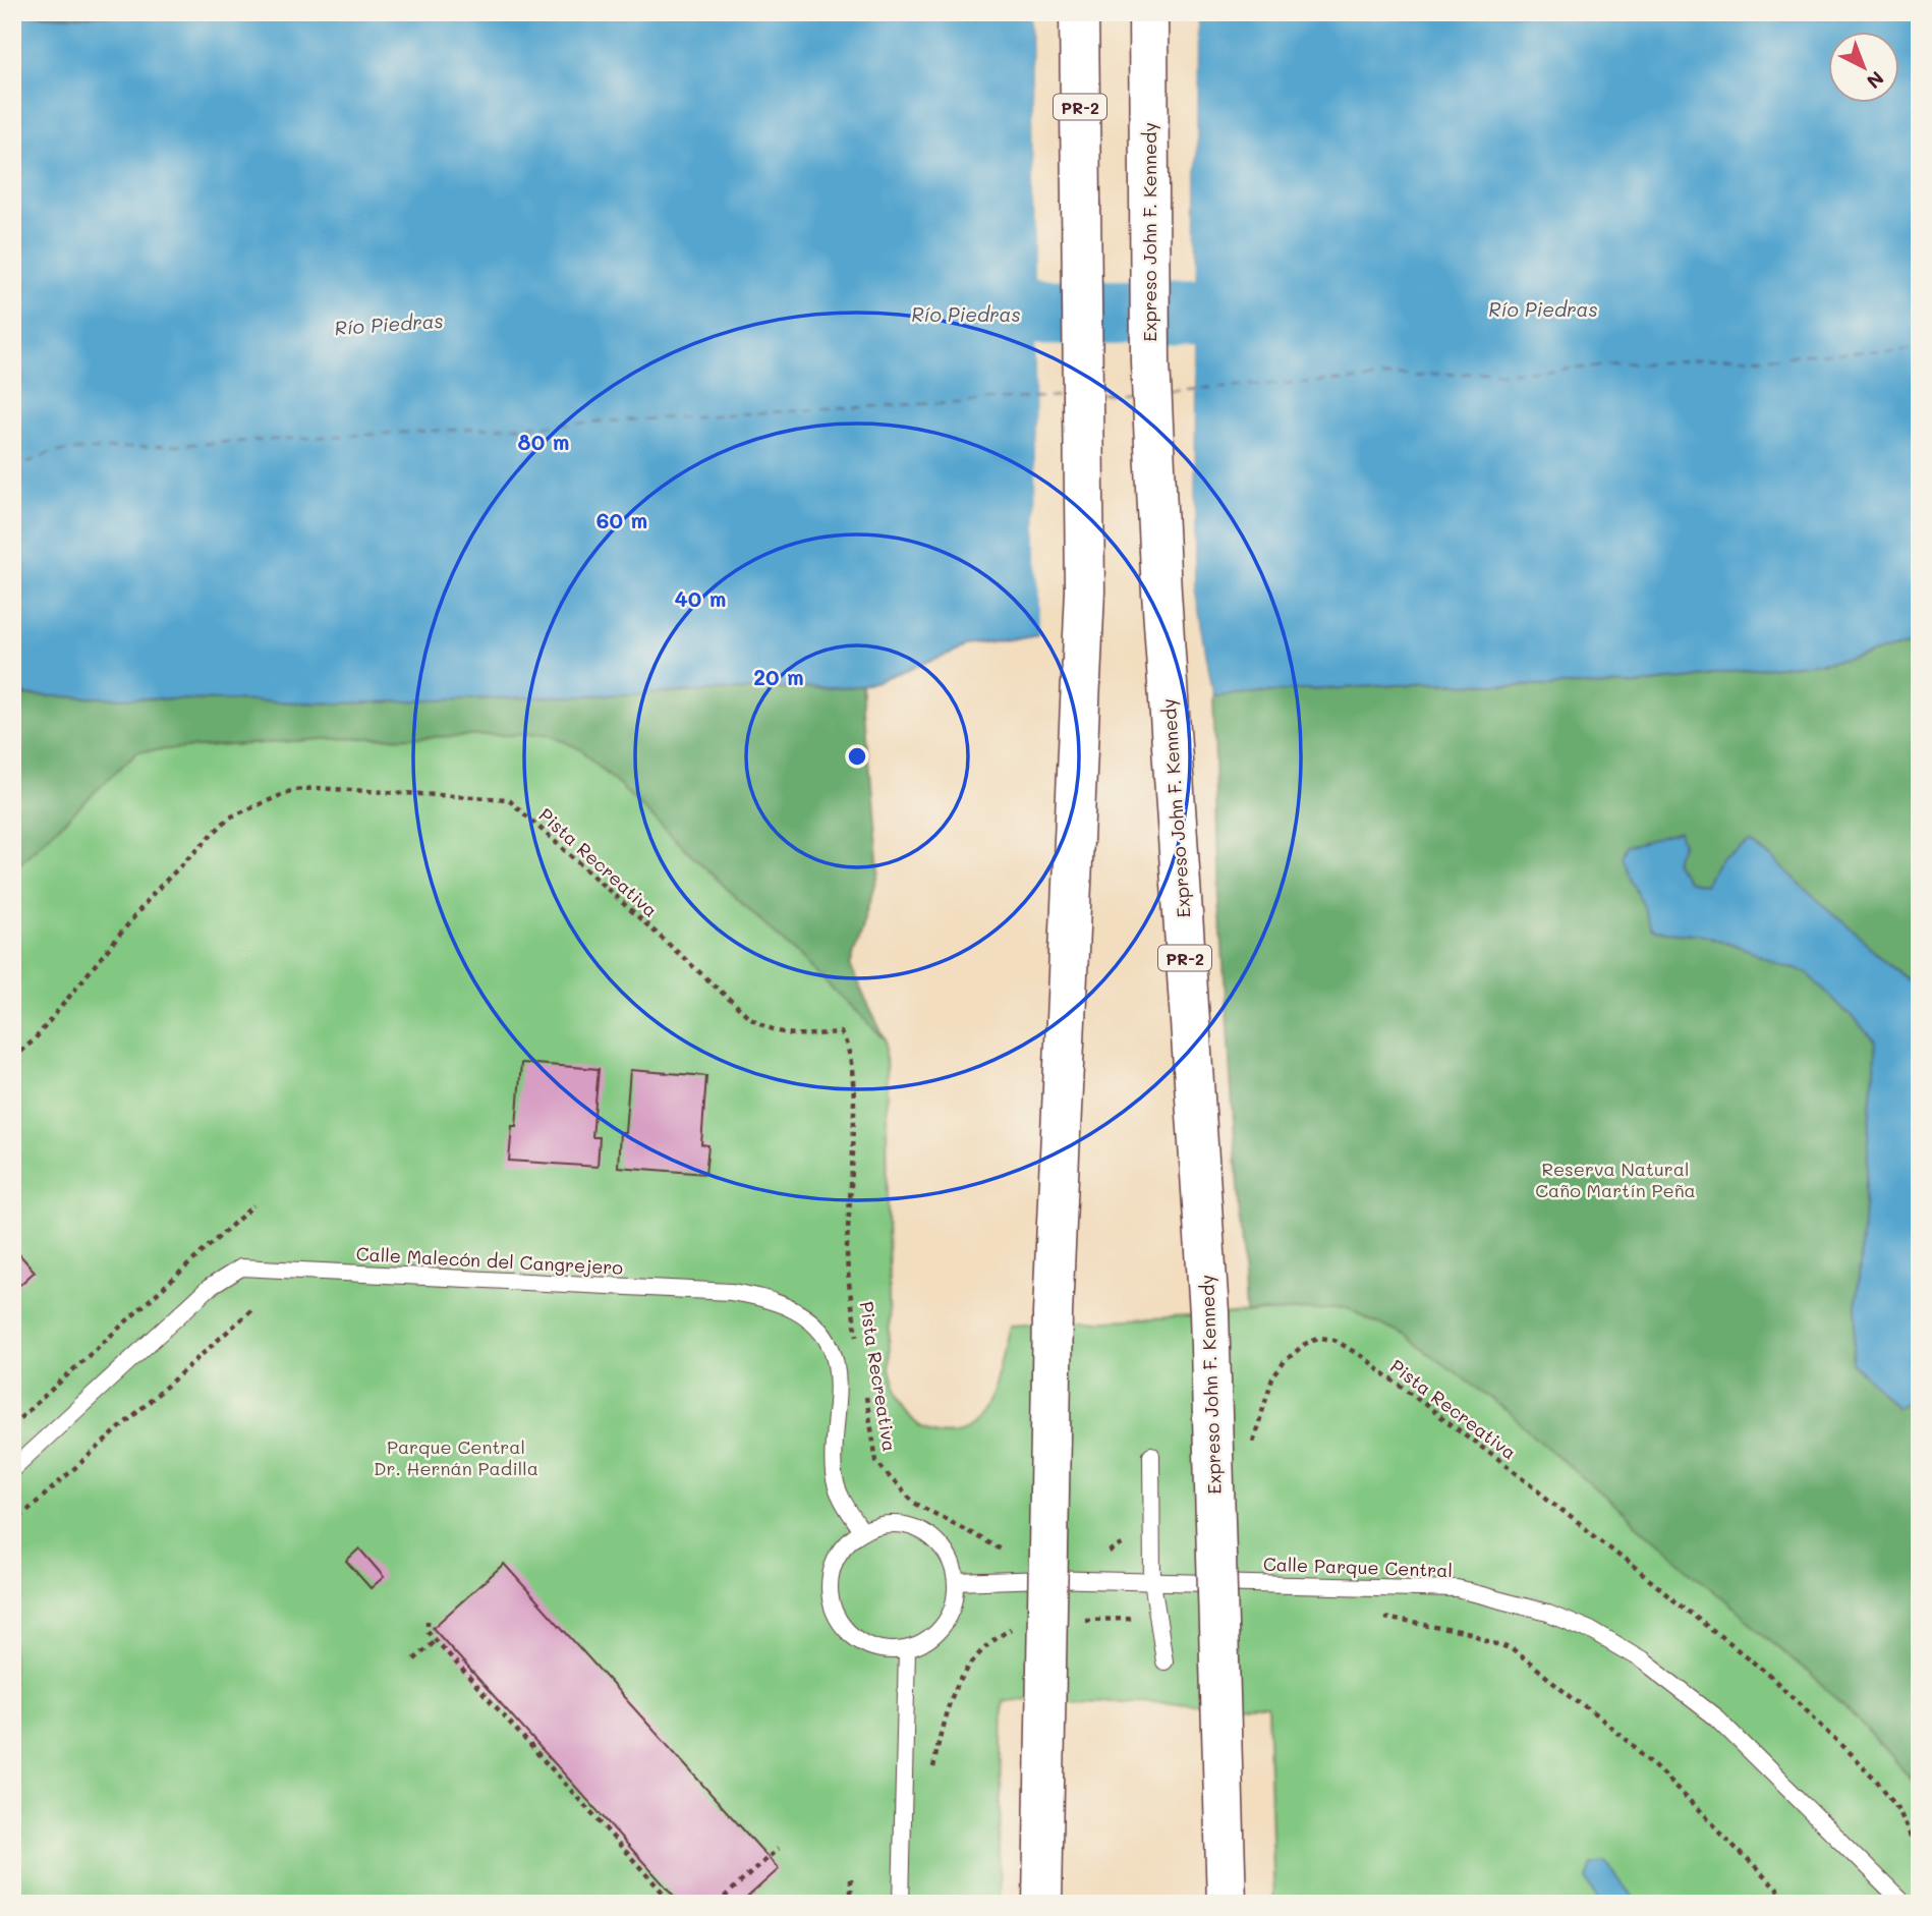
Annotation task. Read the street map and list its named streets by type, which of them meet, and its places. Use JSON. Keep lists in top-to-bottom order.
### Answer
{
  "streets": {
    "highway": ["PR-2", "Expreso John F. Kennedy"],
    "lane": ["Calle Malecón del Cangrejero", "Calle Parque Central"],
    "path": ["Pista Recreativa"]
  },
  "crossings": [
    ["Calle Malecón del Cangrejero", "Calle Parque Central"]
  ],
  "water": ["Río Piedras"],
  "parks": ["Reserva Natural Caño Martín Peña", "Parque Central Dr. Hernán Padilla"],
  "north": "bottom right",
  "rings": [
    "80 m",
    "60 m",
    "40 m",
    "20 m"
  ]
}
